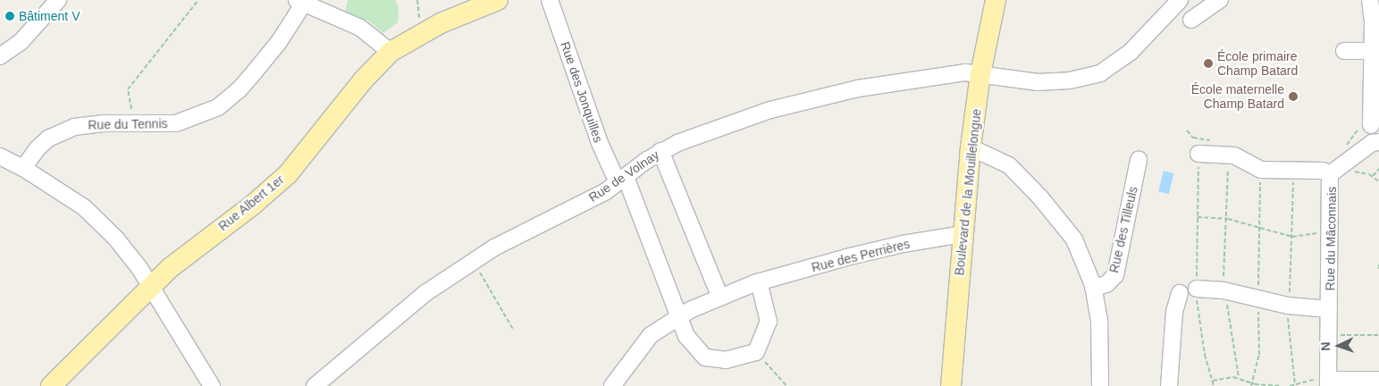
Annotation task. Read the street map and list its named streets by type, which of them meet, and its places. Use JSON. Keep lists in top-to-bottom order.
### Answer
{
  "streets": {
    "main road": ["Boulevard de la Mouillelongue", "Rue Albert 1er"],
    "street": [
      "Rue des Jonquilles",
      "Rue du Tennis",
      "Rue de Volnay",
      "Rue des Tilleuls",
      "Rue du Mâconnais",
      "Rue des Perrières"
    ]
  },
  "crossings": [
    ["Rue des Jonquilles", "Rue de Volnay"],
    ["Rue des Jonquilles", "Rue des Perrières"],
    ["Rue de Volnay", "Boulevard de la Mouillelongue"],
    ["Boulevard de la Mouillelongue", "Rue des Tilleuls"],
    ["Boulevard de la Mouillelongue", "Rue des Perrières"]
  ],
  "places": ["Bâtiment V", "École primaire Champ Batard", "École maternelle Champ Batard"],
  "north": "left"
}
